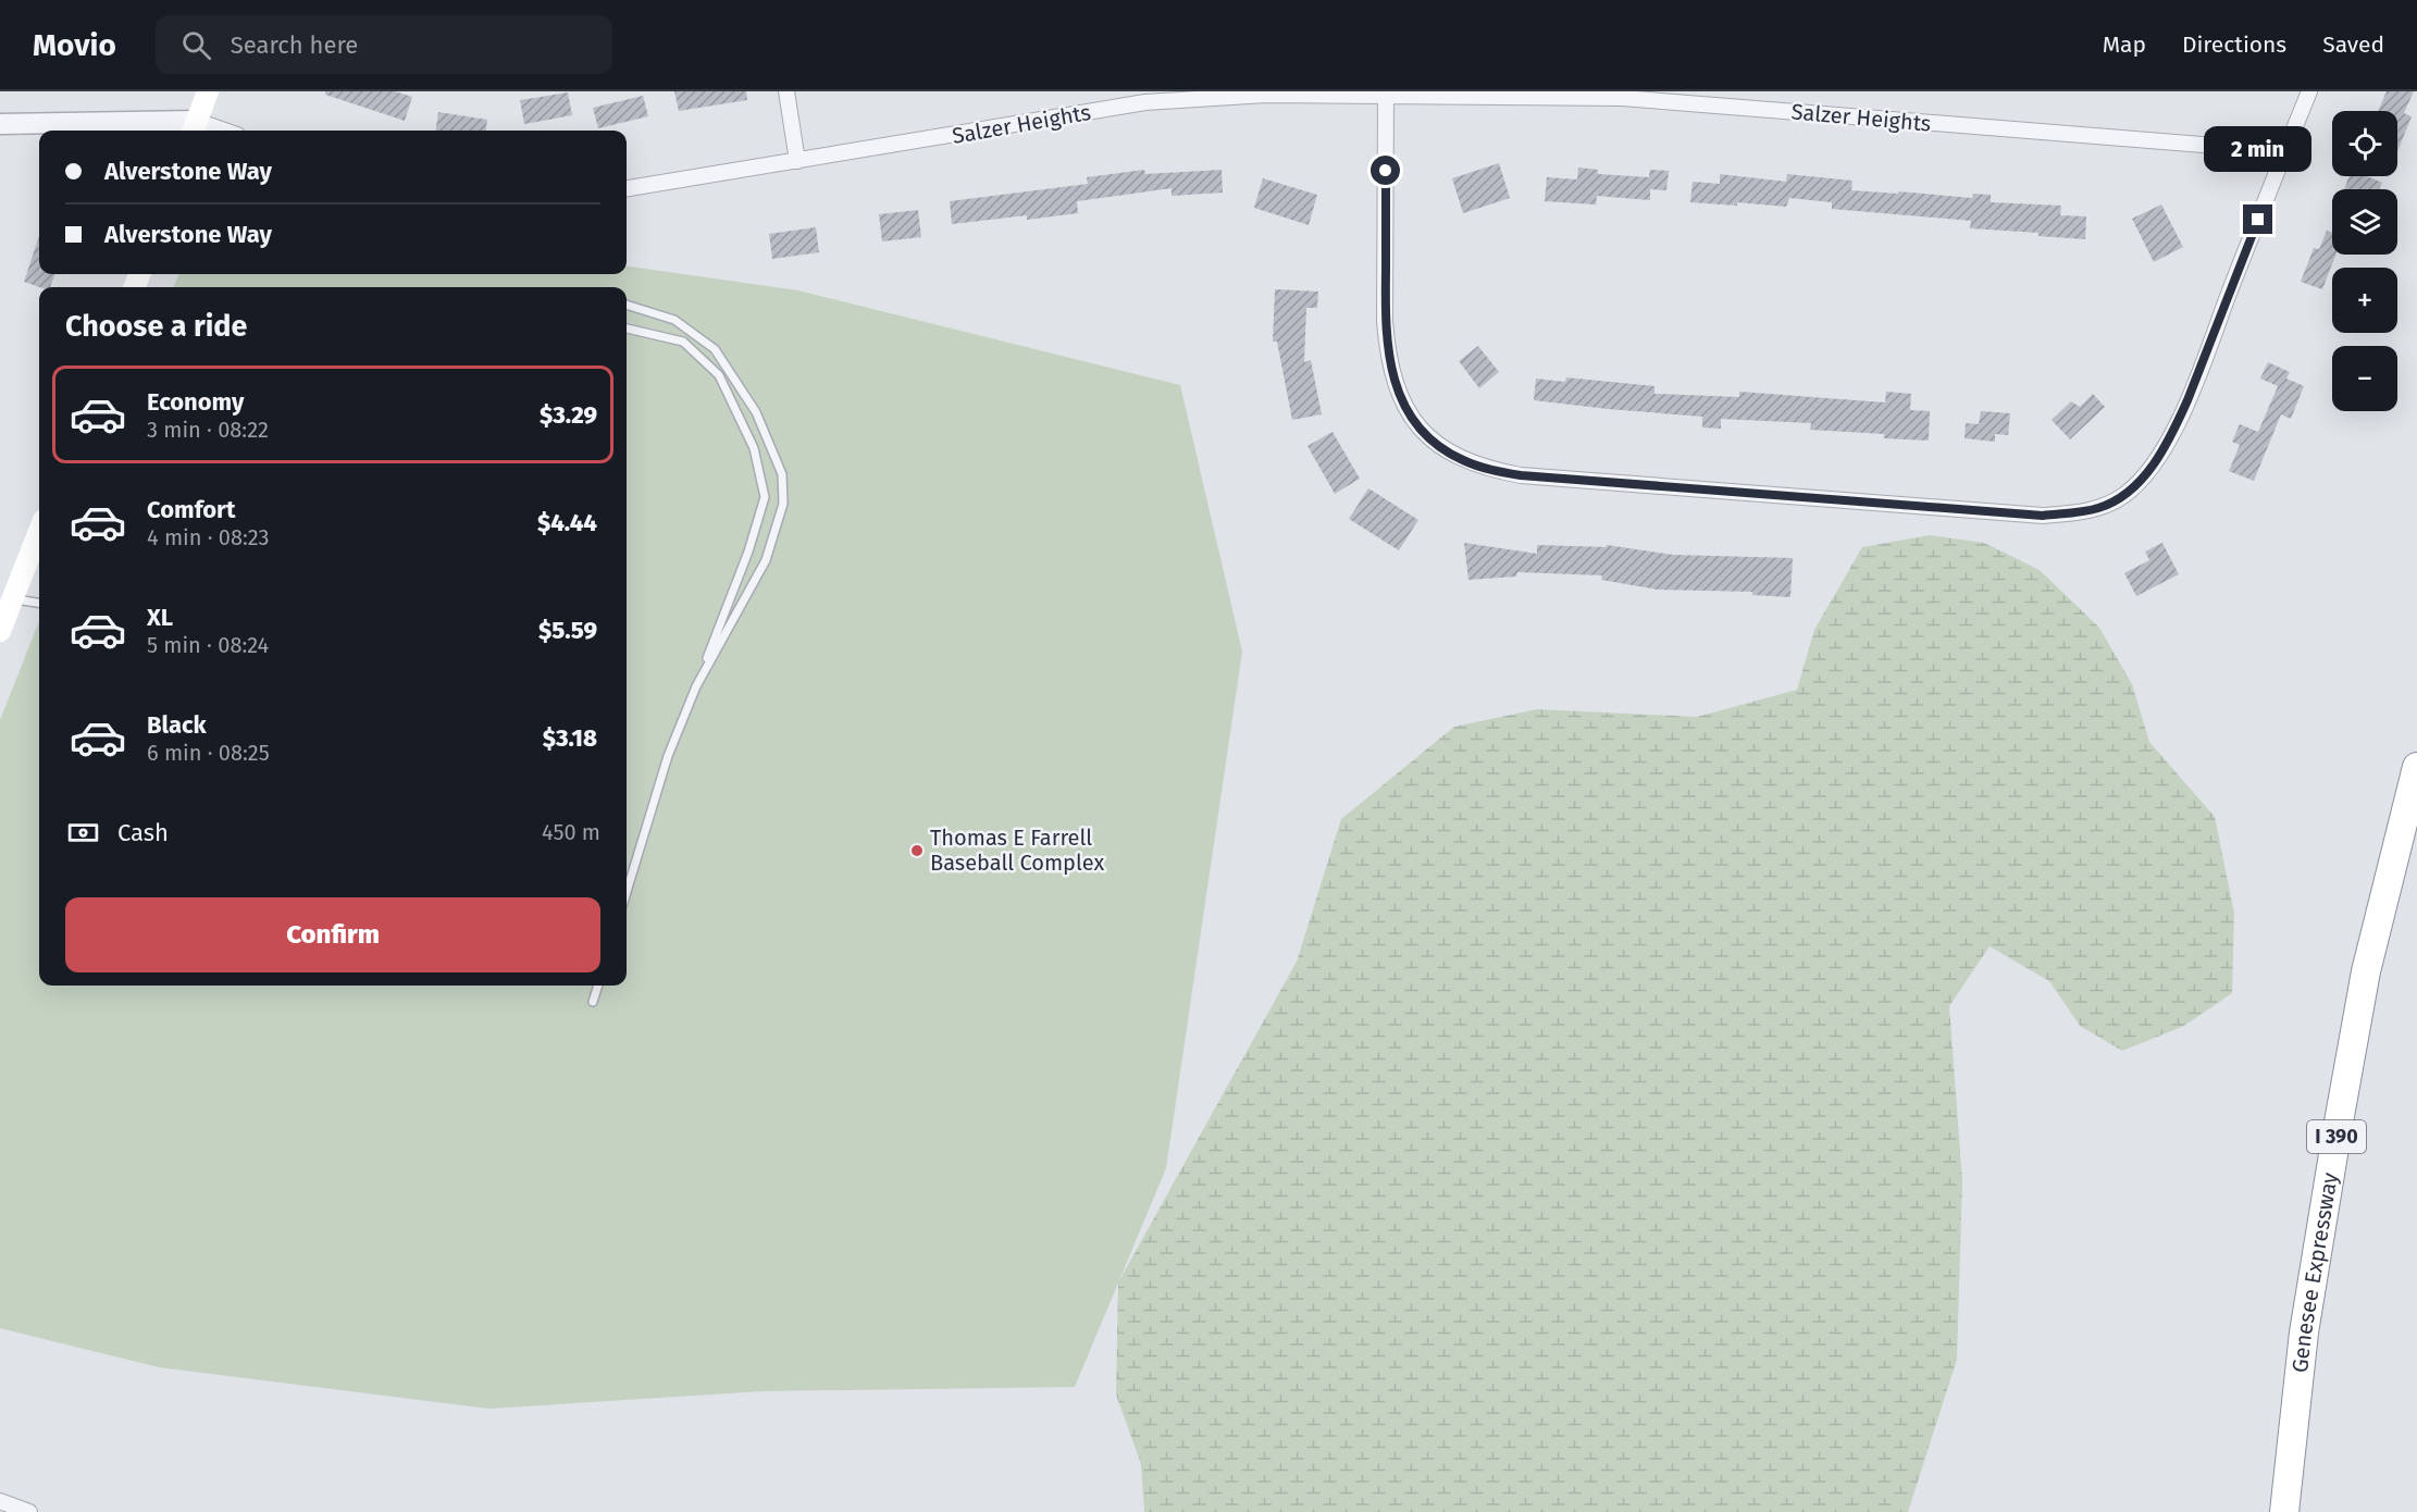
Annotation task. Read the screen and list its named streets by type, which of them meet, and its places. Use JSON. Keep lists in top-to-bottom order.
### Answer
{
  "streets": {
    "highway": ["I 390", "Genesee Expressway"],
    "street": ["Salzer Heights"]
  },
  "places": ["Thomas E Farrell Baseball Complex"],
  "page": {
    "header": "Movio",
    "search": "Search here",
    "nav": ["Map", "Directions", "Saved"],
    "map_buttons": ["+", "−"],
    "bubble": "2 min",
    "banner": ["Alverstone Way", "Alverstone Way"],
    "heading": "Choose a ride",
    "list": [
      {
        "name": "Economy",
        "note": "3 min · 08:22",
        "value": "$3.29"
      },
      {
        "name": "Comfort",
        "note": "4 min · 08:23",
        "value": "$4.44"
      },
      {
        "name": "XL",
        "note": "5 min · 08:24",
        "value": "$5.59"
      },
      {
        "name": "Black",
        "note": "6 min · 08:25",
        "value": "$3.18"
      }
    ],
    "pay": ["Cash", "450 m"],
    "buttons": "Confirm"
  }
}
